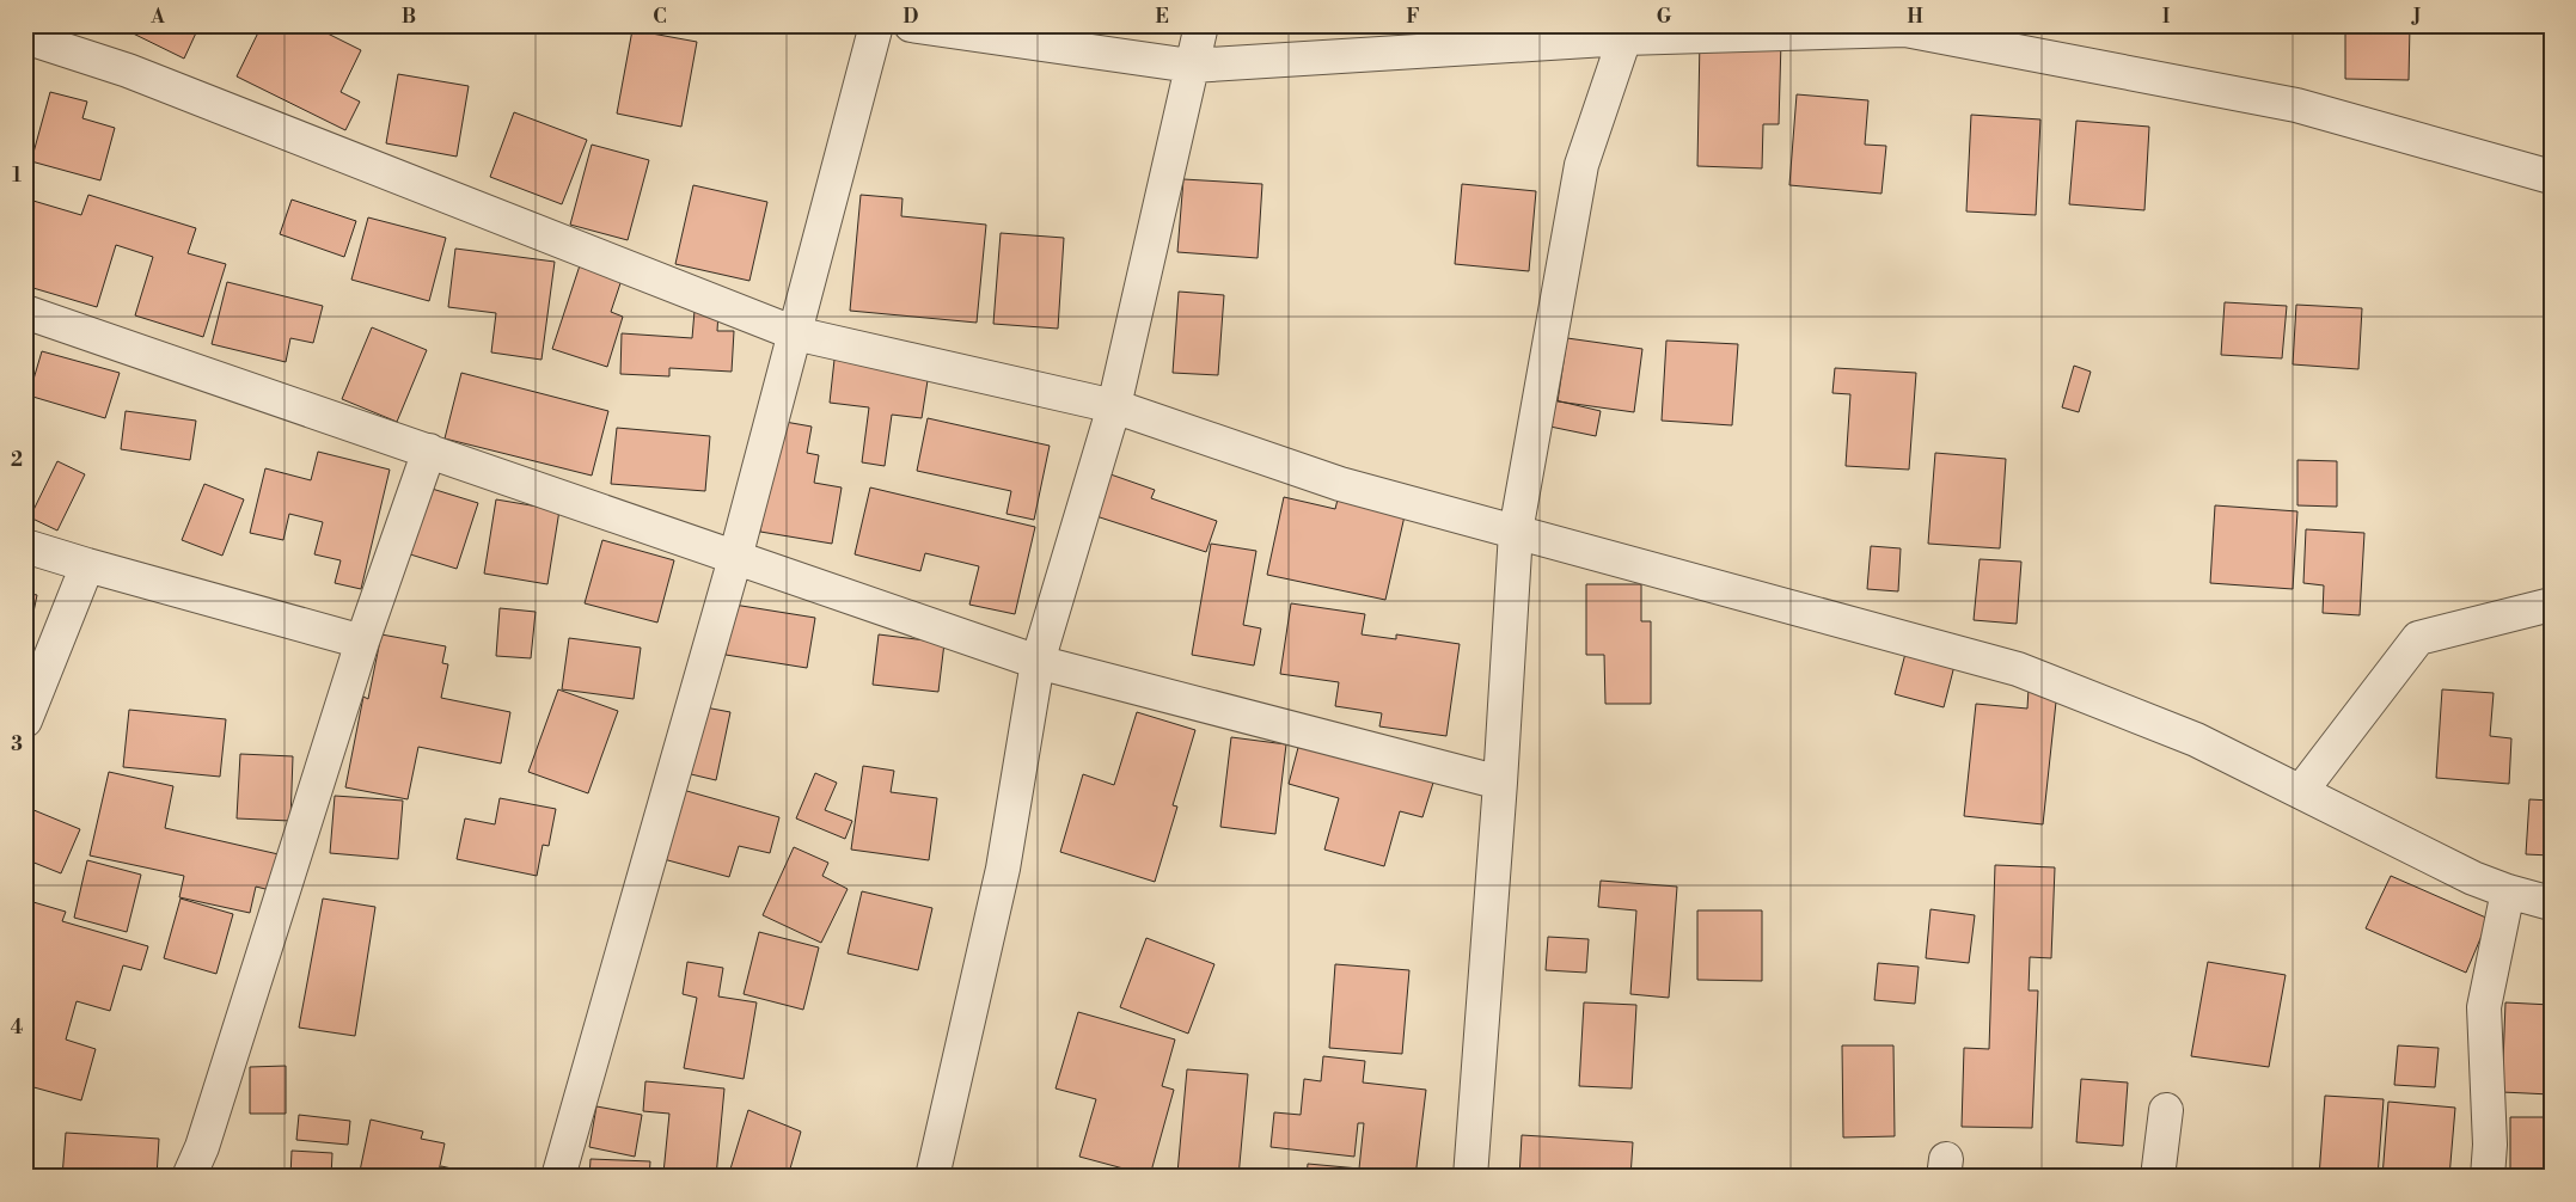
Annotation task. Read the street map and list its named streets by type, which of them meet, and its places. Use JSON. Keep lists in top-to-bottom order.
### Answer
{
  "grid": {
    "columns": [
      "A",
      "B",
      "C",
      "D",
      "E",
      "F",
      "G",
      "H",
      "I",
      "J"
    ],
    "rows": [
      "1",
      "2",
      "3",
      "4"
    ]
  }
}
